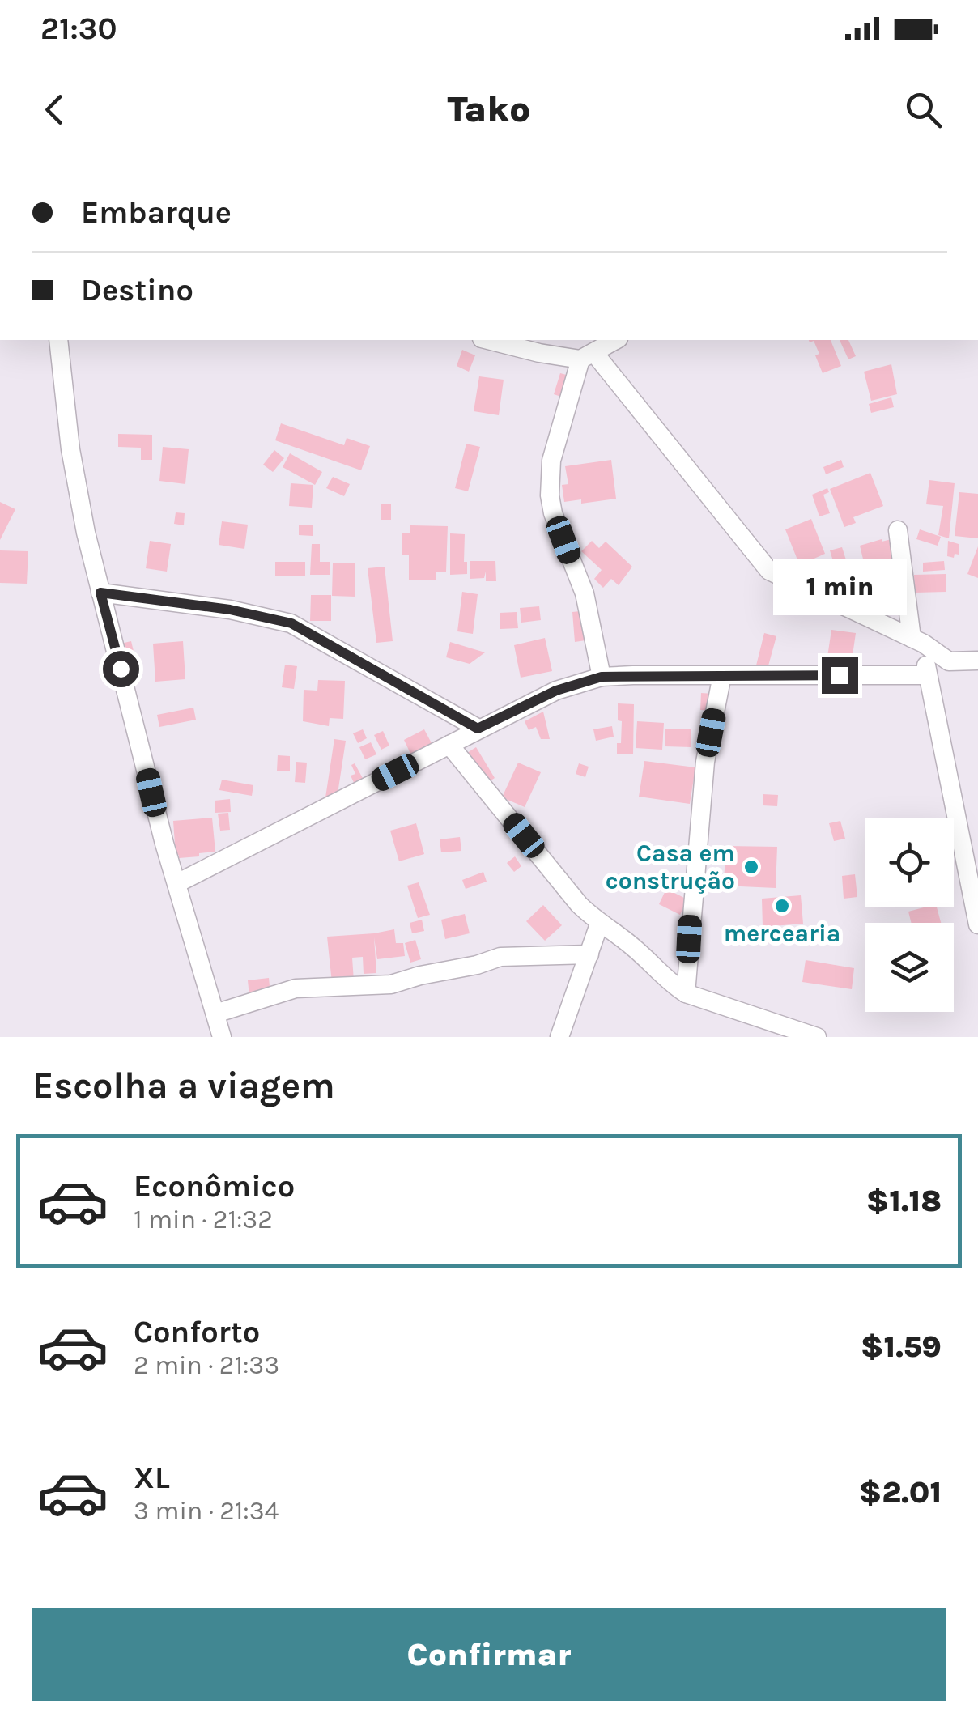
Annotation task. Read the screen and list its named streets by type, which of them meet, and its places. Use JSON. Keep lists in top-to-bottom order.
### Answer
{
  "places": ["Casa em construção", "mercearia"],
  "page": {
    "status": "21:30",
    "header": "Tako",
    "banner": ["Embarque", "Destino"],
    "bubble": "1 min",
    "heading": "Escolha a viagem",
    "list": [
      {
        "name": "Econômico",
        "note": "1 min · 21:32",
        "value": "$1.18"
      },
      {
        "name": "Conforto",
        "note": "2 min · 21:33",
        "value": "$1.59"
      },
      {
        "name": "XL",
        "note": "3 min · 21:34",
        "value": "$2.01"
      }
    ],
    "buttons": "Confirmar"
  }
}
